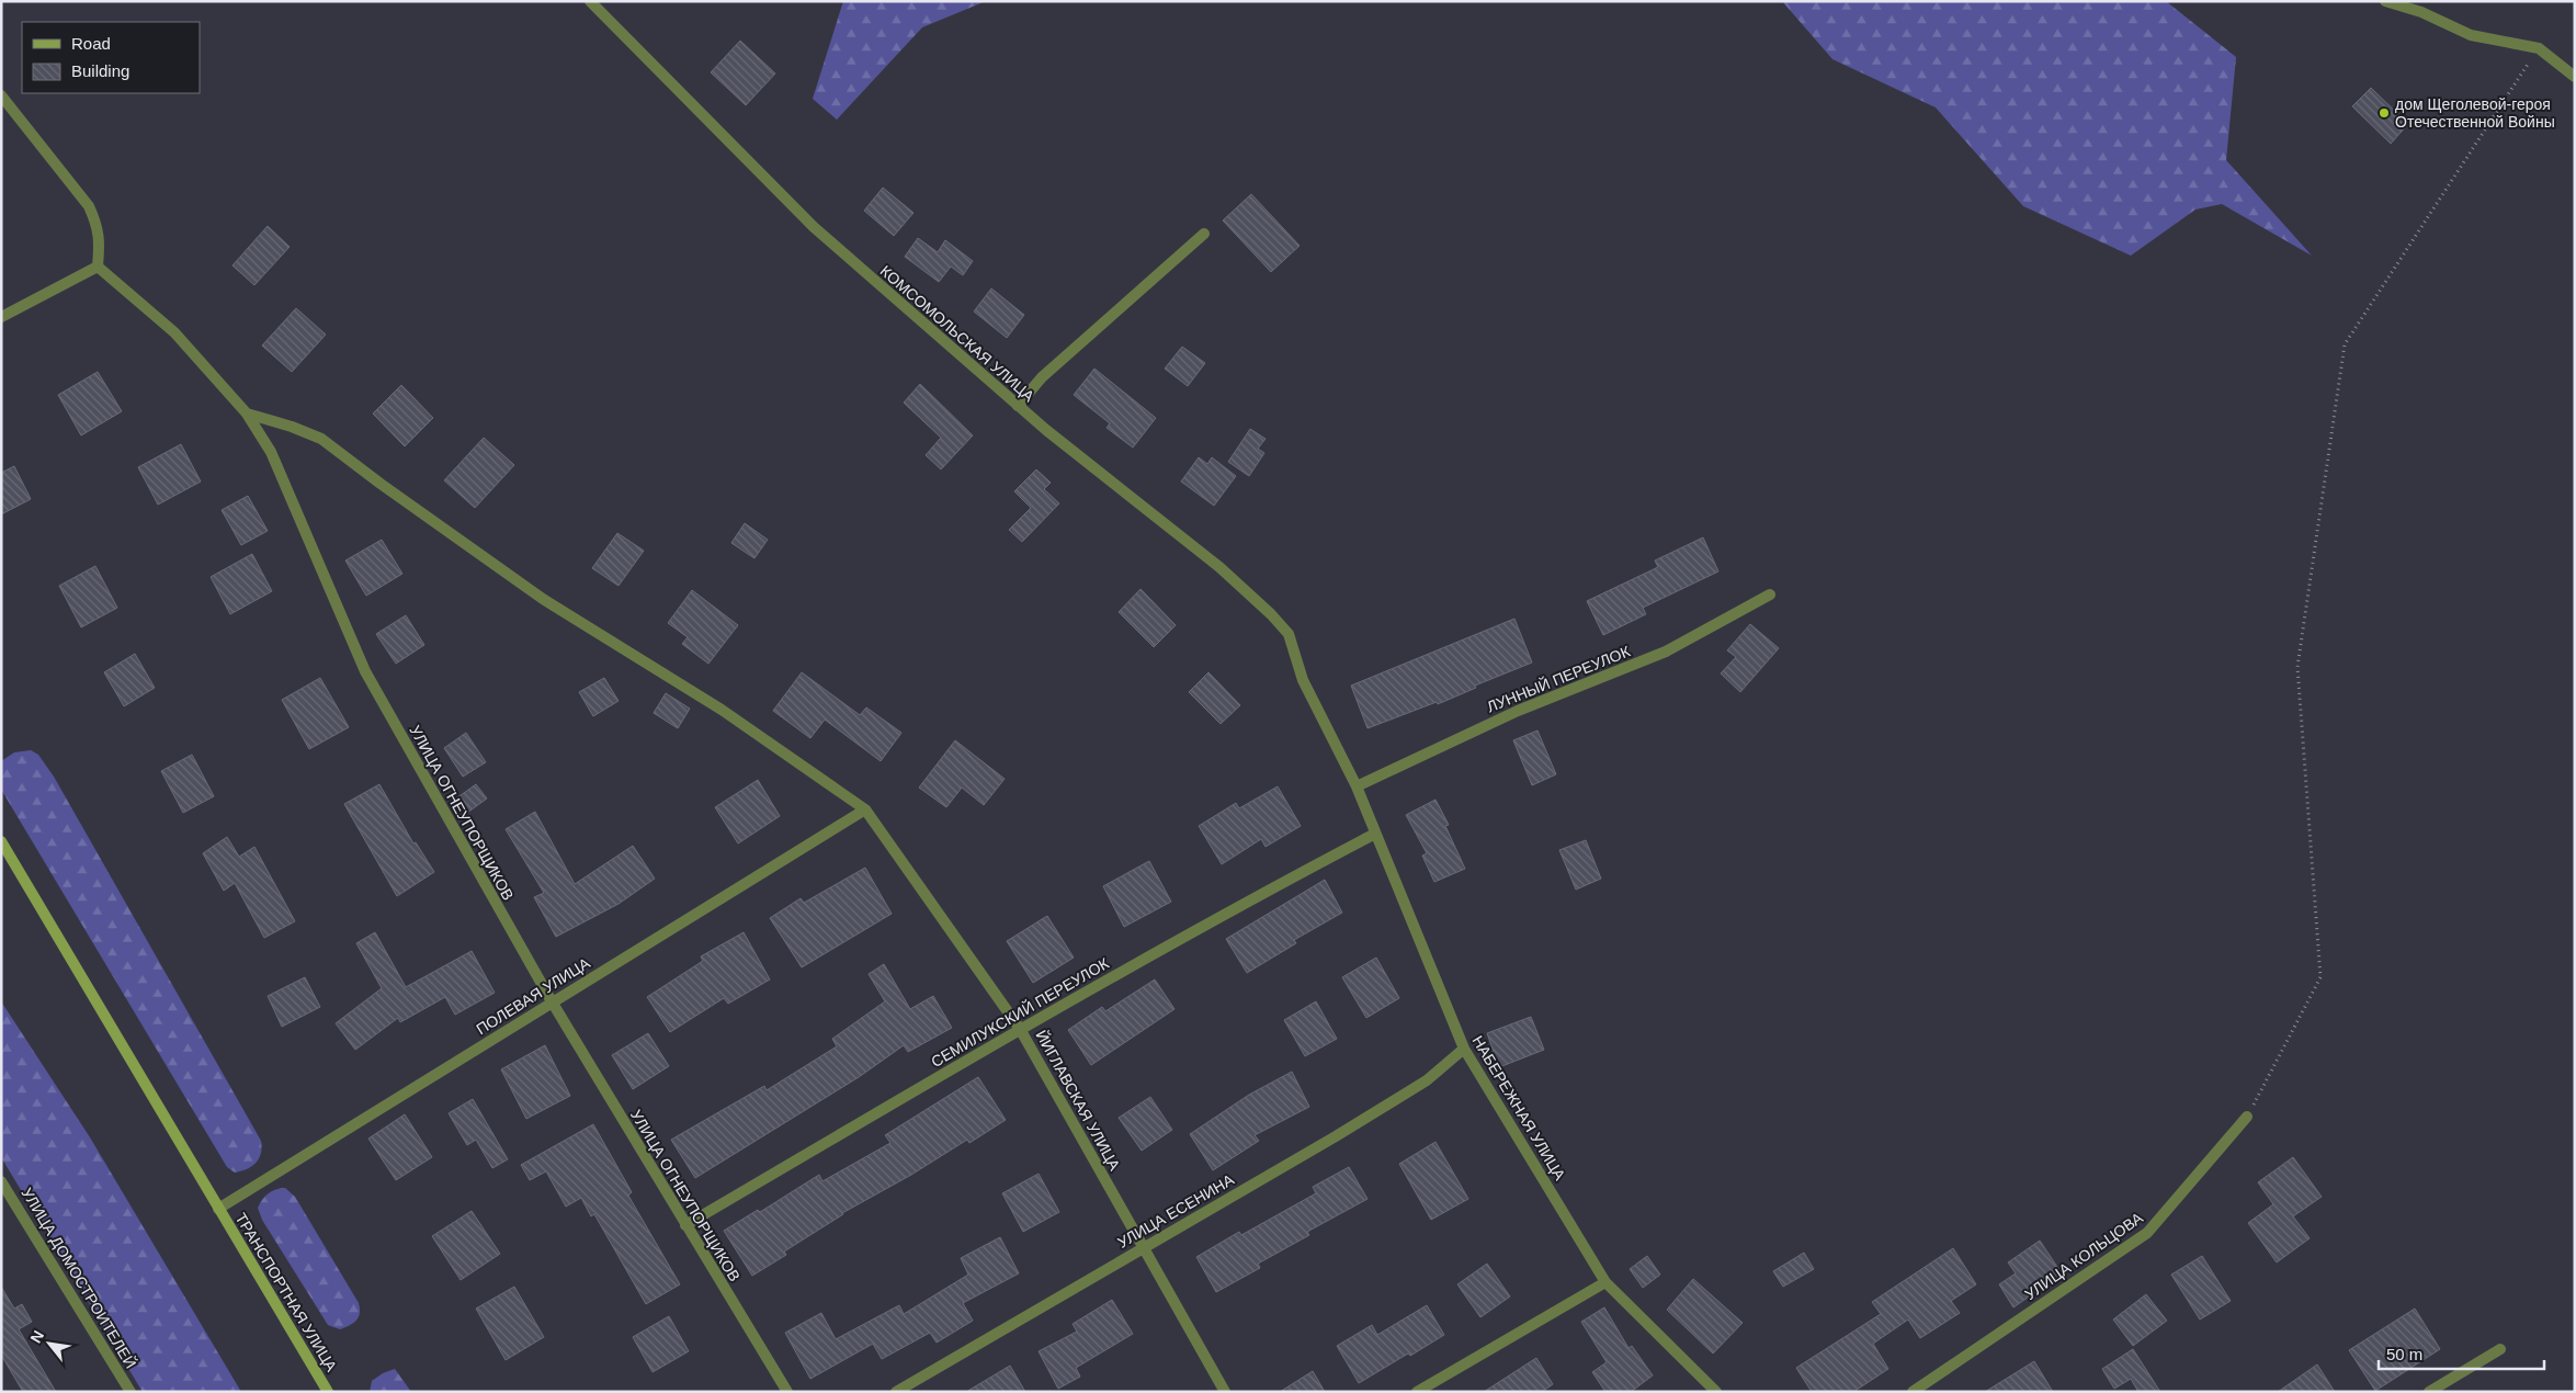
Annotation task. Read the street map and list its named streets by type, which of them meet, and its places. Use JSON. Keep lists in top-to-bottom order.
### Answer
{
  "streets": {
    "main road": ["ТРАНСПОРТНАЯ УЛИЦА"],
    "street": [
      "КОМСОМОЛЬСКАЯ УЛИЦА",
      "ЛУННЫЙ ПЕРЕУЛОК",
      "УЛИЦА ОГНЕУПОРЩИКОВ",
      "ПОЛЕВАЯ УЛИЦА",
      "СЕМИЛУКСКИЙ ПЕРЕУЛОК",
      "ЙИГЛАВСКАЯ УЛИЦА",
      "НАБЕРЕЖНАЯ УЛИЦА",
      "УЛИЦА ЕСЕНИНА",
      "УЛИЦА КОЛЬЦОВА",
      "УЛИЦА ДОМОСТРОИТЕЛЕЙ"
    ]
  },
  "crossings": [
    ["КОМСОМОЛЬСКАЯ УЛИЦА", "НАБЕРЕЖНАЯ УЛИЦА"],
    ["ЛУННЫЙ ПЕРЕУЛОК", "НАБЕРЕЖНАЯ УЛИЦА"],
    ["УЛИЦА ОГНЕУПОРЩИКОВ", "ПОЛЕВАЯ УЛИЦА"],
    ["УЛИЦА ОГНЕУПОРЩИКОВ", "СЕМИЛУКСКИЙ ПЕРЕУЛОК"],
    ["УЛИЦА ОГНЕУПОРЩИКОВ", "ЙИГЛАВСКАЯ УЛИЦА"],
    ["ПОЛЕВАЯ УЛИЦА", "ЙИГЛАВСКАЯ УЛИЦА"],
    ["ПОЛЕВАЯ УЛИЦА", "ТРАНСПОРТНАЯ УЛИЦА"],
    ["СЕМИЛУКСКИЙ ПЕРЕУЛОК", "ЙИГЛАВСКАЯ УЛИЦА"],
    ["СЕМИЛУКСКИЙ ПЕРЕУЛОК", "НАБЕРЕЖНАЯ УЛИЦА"],
    ["ЙИГЛАВСКАЯ УЛИЦА", "УЛИЦА ЕСЕНИНА"],
    ["НАБЕРЕЖНАЯ УЛИЦА", "УЛИЦА ЕСЕНИНА"]
  ],
  "places": ["дом Щеголевой-героя Отечественной Войны"],
  "legend": ["Road", "Building"],
  "scale_bar": "50 m",
  "north": "top left"
}
